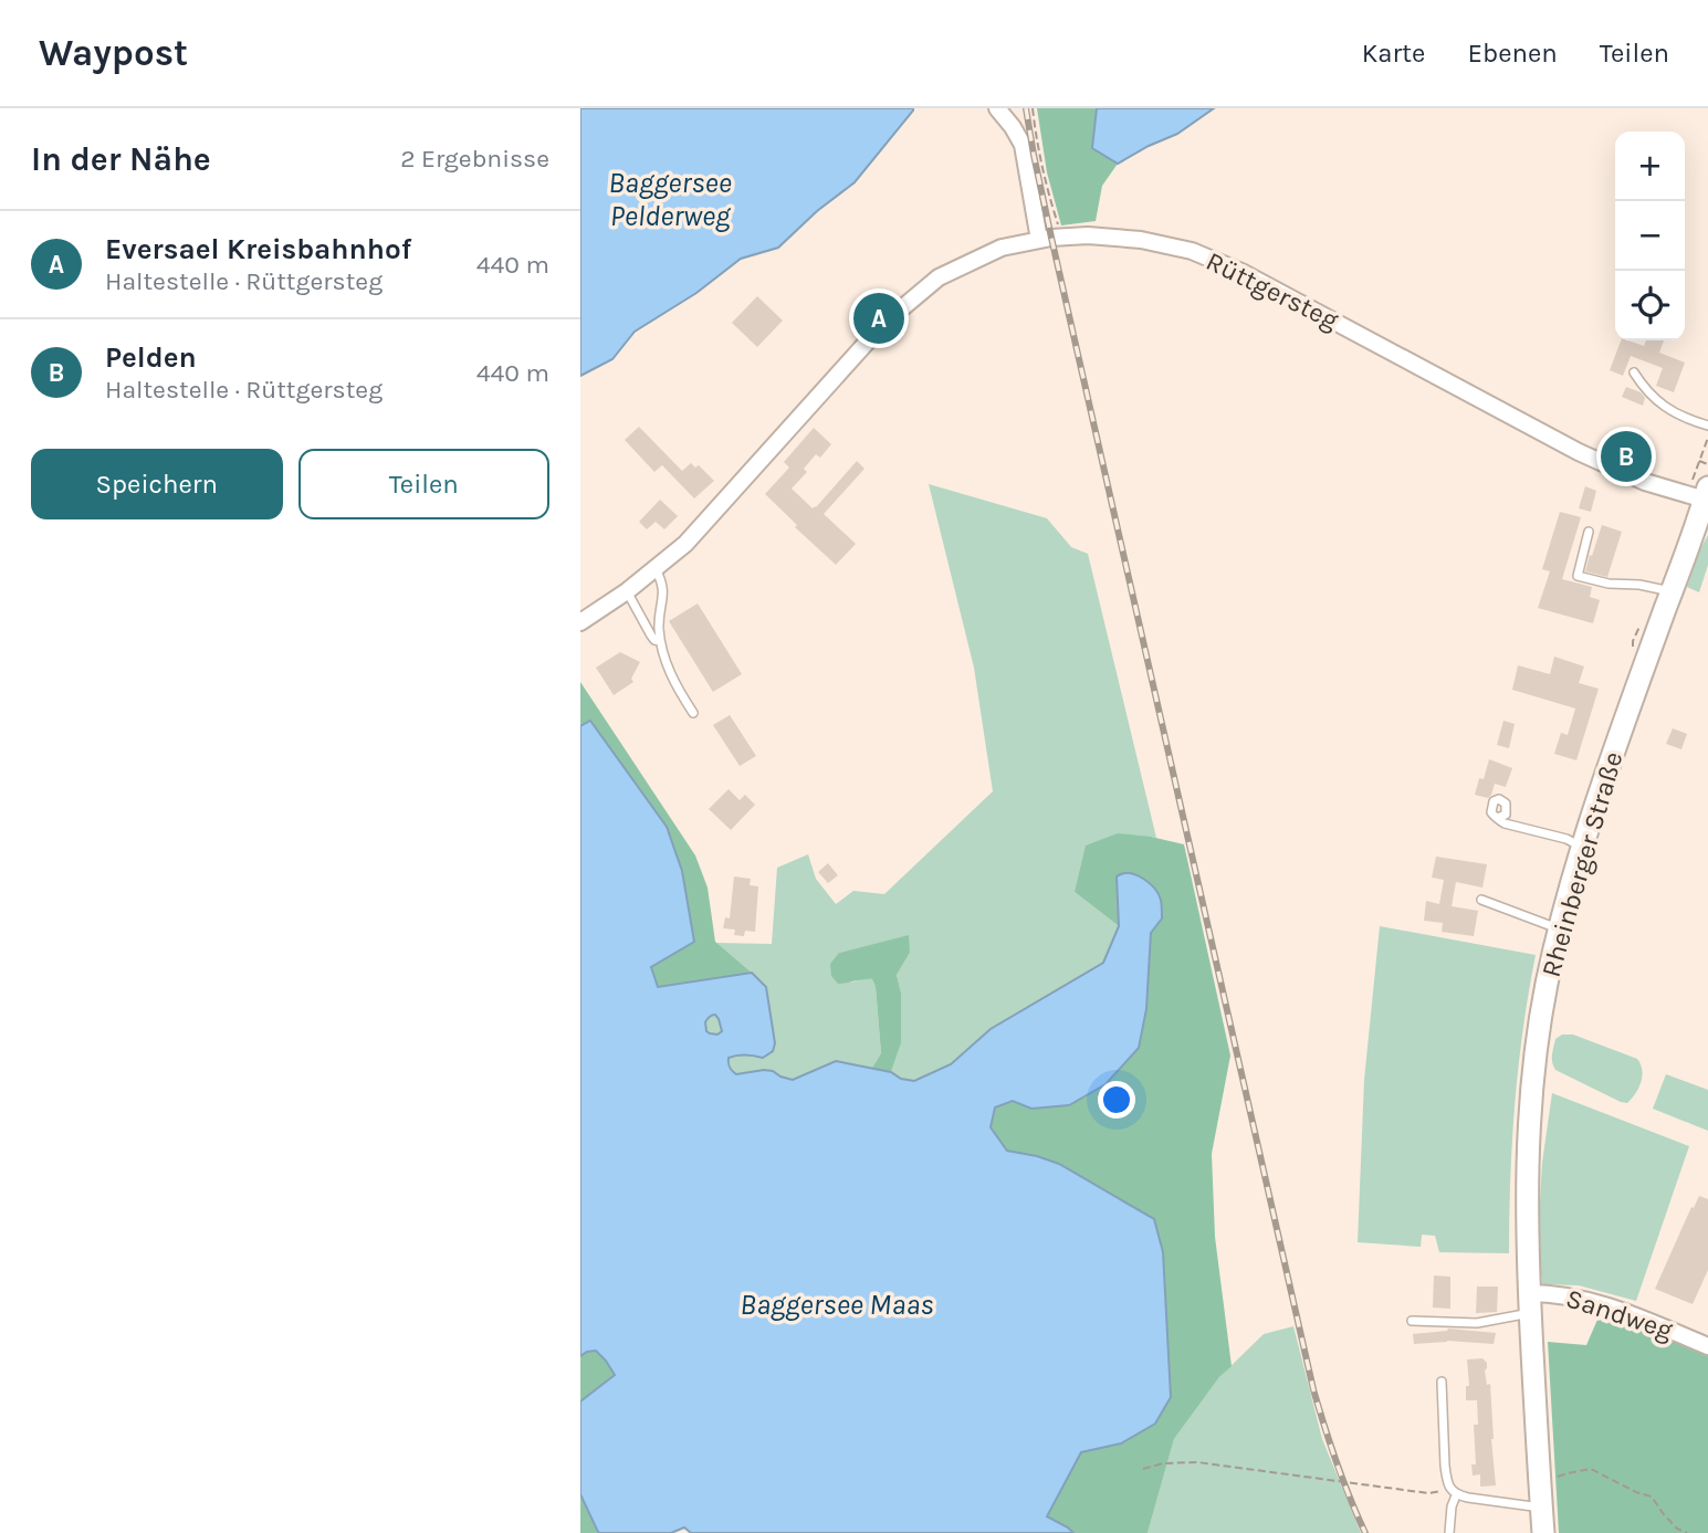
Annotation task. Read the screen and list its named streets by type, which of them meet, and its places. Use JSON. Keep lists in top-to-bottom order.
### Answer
{
  "streets": {
    "main road": ["Rheinberger Straße"],
    "street": ["Rüttgersteg", "Sandweg"]
  },
  "crossings": [
    ["Rüttgersteg", "Rheinberger Straße"],
    ["Rheinberger Straße", "Sandweg"]
  ],
  "water": ["Baggersee Pelderweg", "Baggersee Maas"],
  "page": {
    "header": "Waypost",
    "nav": ["Karte", "Ebenen", "Teilen"],
    "heading": ["In der Nähe", "2 Ergebnisse"],
    "map_buttons": ["+", "−"],
    "list": [
      {
        "mark": "A",
        "name": "Eversael Kreisbahnhof",
        "note": "Haltestelle · Rüttgersteg",
        "value": "440 m"
      },
      {
        "mark": "B",
        "name": "Pelden",
        "note": "Haltestelle · Rüttgersteg",
        "value": "440 m"
      }
    ],
    "pins": ["A", "B"],
    "buttons": ["Speichern", "Teilen"]
  }
}
